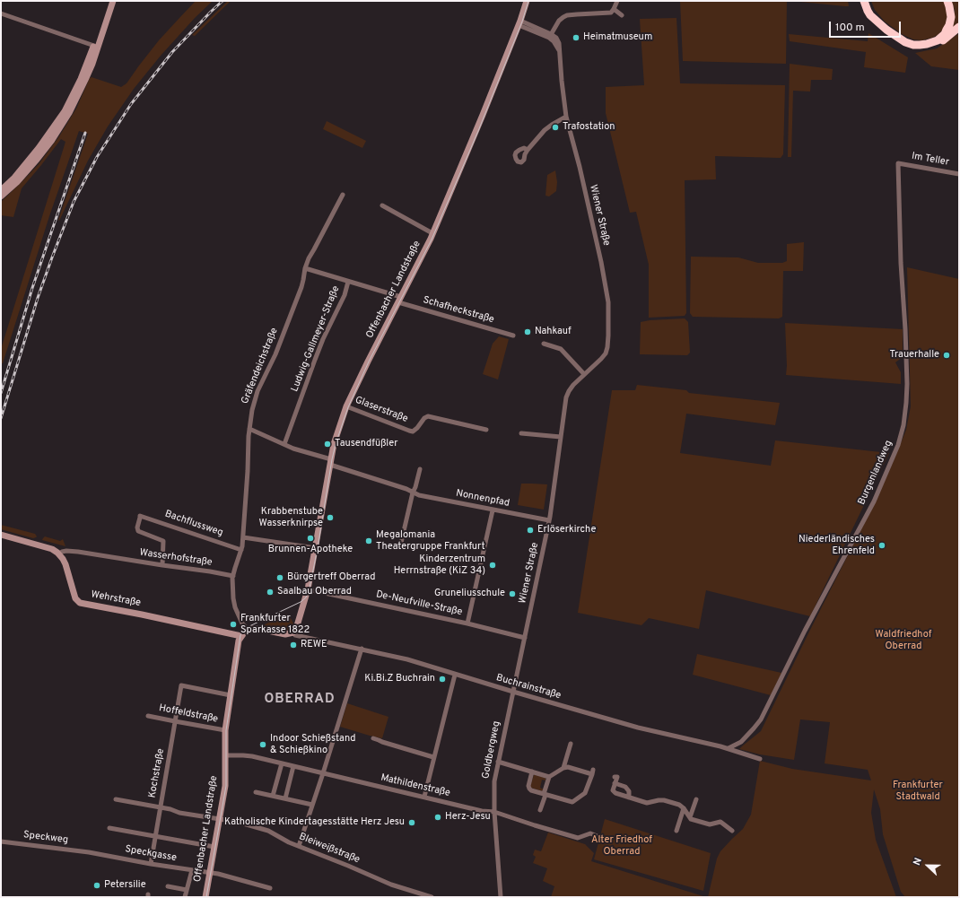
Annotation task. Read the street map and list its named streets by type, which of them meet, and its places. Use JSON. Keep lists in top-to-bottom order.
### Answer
{
  "streets": {
    "main road": ["Offenbacher Landstraße", "Wehrstraße"],
    "street": [
      "Im Teller",
      "Wiener Straße",
      "Schafheckstraße",
      "Ludwig-Gallmeyer-Straße",
      "Gräfendeichstraße",
      "Glaserstraße",
      "Burgenlandweg",
      "Nonnenpfad",
      "Bachflussweg",
      "Wasserhofstraße",
      "De-Neufville-Straße",
      "Buchrainstraße",
      "Hoffeldstraße",
      "Goldbergweg",
      "Kochstraße",
      "Mathildenstraße",
      "Speckweg",
      "Bleiweißstraße",
      "Speckgasse"
    ]
  },
  "crossings": [
    ["Im Teller", "Burgenlandweg"],
    ["Wiener Straße", "Nonnenpfad"],
    ["Wiener Straße", "De-Neufville-Straße"],
    ["Wiener Straße", "Buchrainstraße"],
    ["Wiener Straße", "Goldbergweg"],
    ["Offenbacher Landstraße", "Schafheckstraße"],
    ["Offenbacher Landstraße", "Glaserstraße"],
    ["Offenbacher Landstraße", "Nonnenpfad"],
    ["Offenbacher Landstraße", "Wehrstraße"],
    ["Offenbacher Landstraße", "De-Neufville-Straße"],
    ["Offenbacher Landstraße", "Buchrainstraße"],
    ["Offenbacher Landstraße", "Hoffeldstraße"],
    ["Offenbacher Landstraße", "Kochstraße"],
    ["Offenbacher Landstraße", "Mathildenstraße"],
    ["Offenbacher Landstraße", "Bleiweißstraße"],
    ["Offenbacher Landstraße", "Speckgasse"],
    ["Schafheckstraße", "Ludwig-Gallmeyer-Straße"],
    ["Schafheckstraße", "Gräfendeichstraße"],
    ["Ludwig-Gallmeyer-Straße", "Nonnenpfad"],
    ["Gräfendeichstraße", "Nonnenpfad"],
    ["Gräfendeichstraße", "Bachflussweg"],
    ["Gräfendeichstraße", "Wasserhofstraße"],
    ["Burgenlandweg", "Buchrainstraße"],
    ["Bachflussweg", "Wasserhofstraße"],
    ["Wasserhofstraße", "Wehrstraße"],
    ["Buchrainstraße", "Goldbergweg"],
    ["Hoffeldstraße", "Kochstraße"],
    ["Goldbergweg", "Mathildenstraße"],
    ["Kochstraße", "Bleiweißstraße"],
    ["Kochstraße", "Speckgasse"],
    ["Speckweg", "Speckgasse"]
  ],
  "districts": ["OBERRAD"],
  "parks": ["Waldfriedhof Oberrad", "Frankfurter Stadtwald", "Alter Friedhof Oberrad"],
  "places": [
    "Heimatmuseum",
    "Trafostation",
    "Nahkauf",
    "Trauerhalle",
    "Tausendfüßler",
    "Krabbenstube Wasserknirpse",
    "Erlöserkirche",
    "Brunnen-Apotheke",
    "Megalomania Theatergruppe Frankfurt",
    "Niederländisches Ehrenfeld",
    "Kinderzentrum Herrnstraße (KiZ 34)",
    "Bürgertreff Oberrad",
    "Saalbau Oberrad",
    "Gruneliusschule",
    "Frankfurter Sparkasse 1822",
    "REWE",
    "Ki.Bi.Z Buchrain",
    "Indoor Schießstand & Schießkino",
    "Herz-Jesu",
    "Katholische Kindertagesstätte Herz Jesu",
    "Petersilie"
  ],
  "scale_bar": "100 m",
  "north": "left"
}
